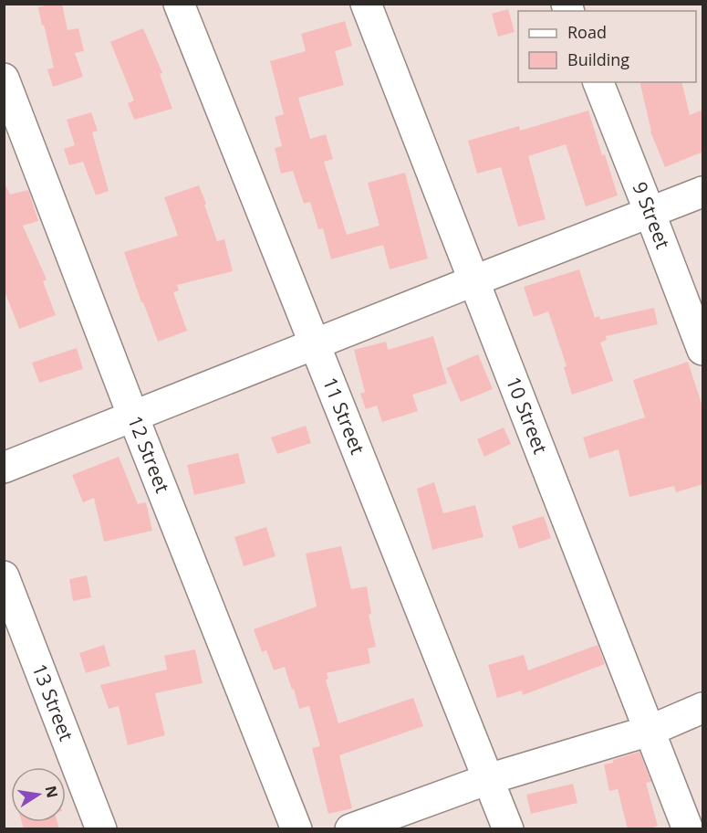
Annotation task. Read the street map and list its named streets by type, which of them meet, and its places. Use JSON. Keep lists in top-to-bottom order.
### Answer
{
  "streets": {
    "street": [
      "9 Street",
      "11 Street",
      "10 Street",
      "12 Street",
      "13 Street"
    ]
  },
  "legend": ["Road", "Building"],
  "north": "right"
}
